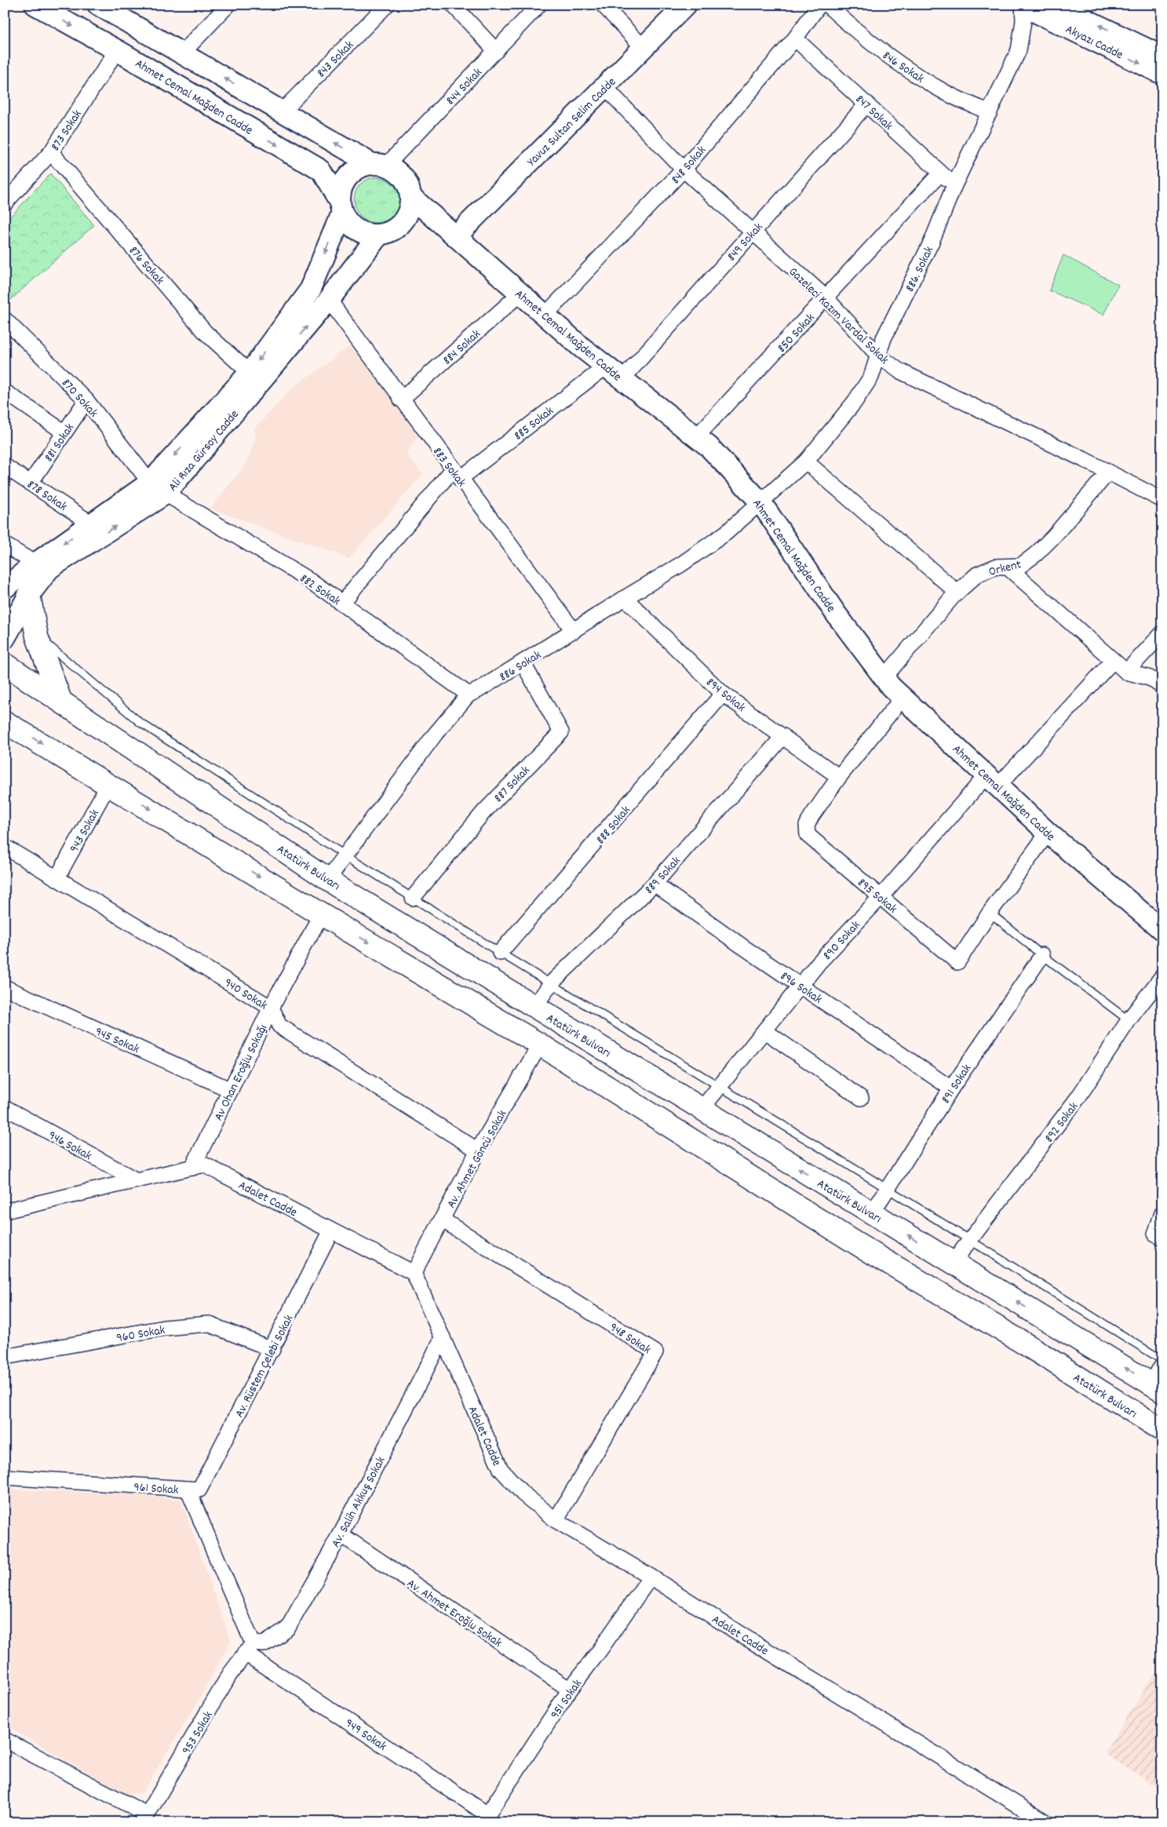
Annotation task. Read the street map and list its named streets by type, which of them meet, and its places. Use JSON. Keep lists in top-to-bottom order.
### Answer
{
  "streets": {
    "highway": ["Atatürk Bulvarı"],
    "main road": [
      "Akyazı Cadde",
      "Ahmet Cemal Mağden Cadde",
      "Yavuz Sultan Selim Cadde",
      "Ali Rıza Gürsoy Cadde"
    ],
    "street": [
      "843 Sokak",
      "846 Sokak",
      "844 Sokak",
      "847 Sokak",
      "873 Sokak",
      "848 Sokak",
      "849 Sokak",
      "876 Sokak",
      "886. Sokak",
      "Gazeleci Kazım Vardal Sokak",
      "850 Sokak",
      "884 Sokak",
      "870 Sokak",
      "885 Sokak",
      "881 Sokak",
      "883 Sokak",
      "878 Sokak",
      "Orkent",
      "882 Sokak",
      "886 Sokak",
      "894 Sokak",
      "887 Sokak",
      "888 Sokak",
      "943 Sokak",
      "889 Sokak",
      "895 Sokak",
      "890 Sokak",
      "896 Sokak",
      "940 Sokak",
      "945 Sokak",
      "Av Ohan Eroğlu Sokağı",
      "891 Sokak",
      "892 Sokak",
      "946 Sokak",
      "Av. Ahmet Göncü Sokak",
      "Adalet Cadde",
      "960 Sokak",
      "948 Sokak",
      "Av. Rüstem Çelebi Sokak",
      "961 Sokak",
      "Av. Salih Akkuş Sokak",
      "Av. Ahmet Eroğlu Sokak",
      "951 Sokak",
      "953 Sokak",
      "949 Sokak"
    ]
  },
  "crossings": [
    ["846 Sokak", "886. Sokak"],
    ["844 Sokak", "Ahmet Cemal Mağden Cadde"],
    ["844 Sokak", "Ali Rıza Gürsoy Cadde"],
    ["Ahmet Cemal Mağden Cadde", "Yavuz Sultan Selim Cadde"],
    ["Ahmet Cemal Mağden Cadde", "873 Sokak"],
    ["Ahmet Cemal Mağden Cadde", "848 Sokak"],
    ["Ahmet Cemal Mağden Cadde", "849 Sokak"],
    ["Ahmet Cemal Mağden Cadde", "886. Sokak"],
    ["Ahmet Cemal Mağden Cadde", "850 Sokak"],
    ["Ahmet Cemal Mağden Cadde", "884 Sokak"],
    ["Ahmet Cemal Mağden Cadde", "885 Sokak"],
    ["Ahmet Cemal Mağden Cadde", "Ali Rıza Gürsoy Cadde"],
    ["Ahmet Cemal Mağden Cadde", "Orkent"],
    ["Ahmet Cemal Mağden Cadde", "886 Sokak"],
    ["Ahmet Cemal Mağden Cadde", "895 Sokak"],
    ["Ahmet Cemal Mağden Cadde", "890 Sokak"],
    ["847 Sokak", "848 Sokak"],
    ["847 Sokak", "849 Sokak"],
    ["847 Sokak", "886. Sokak"],
    ["847 Sokak", "850 Sokak"],
    ["Yavuz Sultan Selim Cadde", "Gazeleci Kazım Vardal Sokak"],
    ["873 Sokak", "876 Sokak"],
    ["848 Sokak", "Gazeleci Kazım Vardal Sokak"],
    ["849 Sokak", "Gazeleci Kazım Vardal Sokak"],
    ["876 Sokak", "Ali Rıza Gürsoy Cadde"],
    ["886. Sokak", "Gazeleci Kazım Vardal Sokak"],
    ["886. Sokak", "886 Sokak"],
    ["Gazeleci Kazım Vardal Sokak", "850 Sokak"],
    ["Gazeleci Kazım Vardal Sokak", "Orkent"],
    ["884 Sokak", "883 Sokak"],
    ["870 Sokak", "881 Sokak"],
    ["870 Sokak", "Ali Rıza Gürsoy Cadde"],
    ["870 Sokak", "882 Sokak"],
    ["885 Sokak", "883 Sokak"],
    ["885 Sokak", "882 Sokak"],
    ["881 Sokak", "878 Sokak"],
    ["Ali Rıza Gürsoy Cadde", "883 Sokak"],
    ["Ali Rıza Gürsoy Cadde", "878 Sokak"],
    ["Ali Rıza Gürsoy Cadde", "882 Sokak"],
    ["883 Sokak", "886 Sokak"],
    ["882 Sokak", "886 Sokak"],
    ["886 Sokak", "894 Sokak"],
    ["886 Sokak", "887 Sokak"],
    ["886 Sokak", "Atatürk Bulvarı"],
    ["894 Sokak", "888 Sokak"],
    ["894 Sokak", "889 Sokak"],
    ["894 Sokak", "895 Sokak"],
    ["943 Sokak", "Atatürk Bulvarı"],
    ["943 Sokak", "940 Sokak"],
    ["Atatürk Bulvarı", "889 Sokak"],
    ["Atatürk Bulvarı", "890 Sokak"],
    ["Atatürk Bulvarı", "Av Ohan Eroğlu Sokağı"],
    ["Atatürk Bulvarı", "891 Sokak"],
    ["Atatürk Bulvarı", "892 Sokak"],
    ["Atatürk Bulvarı", "Av. Ahmet Göncü Sokak"],
    ["889 Sokak", "896 Sokak"],
    ["895 Sokak", "890 Sokak"],
    ["890 Sokak", "896 Sokak"],
    ["896 Sokak", "891 Sokak"],
    ["940 Sokak", "Av Ohan Eroğlu Sokağı"],
    ["940 Sokak", "Av. Ahmet Göncü Sokak"],
    ["945 Sokak", "Av Ohan Eroğlu Sokağı"],
    ["Av Ohan Eroğlu Sokağı", "Adalet Cadde"],
    ["946 Sokak", "Adalet Cadde"],
    ["Av. Ahmet Göncü Sokak", "Adalet Cadde"],
    ["Av. Ahmet Göncü Sokak", "948 Sokak"],
    ["Adalet Cadde", "948 Sokak"],
    ["Adalet Cadde", "Av. Rüstem Çelebi Sokak"],
    ["Adalet Cadde", "Av. Salih Akkuş Sokak"],
    ["Adalet Cadde", "951 Sokak"],
    ["960 Sokak", "Av. Rüstem Çelebi Sokak"],
    ["Av. Rüstem Çelebi Sokak", "961 Sokak"],
    ["961 Sokak", "Av. Salih Akkuş Sokak"],
    ["961 Sokak", "953 Sokak"],
    ["961 Sokak", "949 Sokak"],
    ["Av. Salih Akkuş Sokak", "Av. Ahmet Eroğlu Sokak"],
    ["Av. Salih Akkuş Sokak", "953 Sokak"],
    ["Av. Salih Akkuş Sokak", "949 Sokak"],
    ["Av. Ahmet Eroğlu Sokak", "951 Sokak"],
    ["951 Sokak", "949 Sokak"],
    ["953 Sokak", "949 Sokak"]
  ]
}
